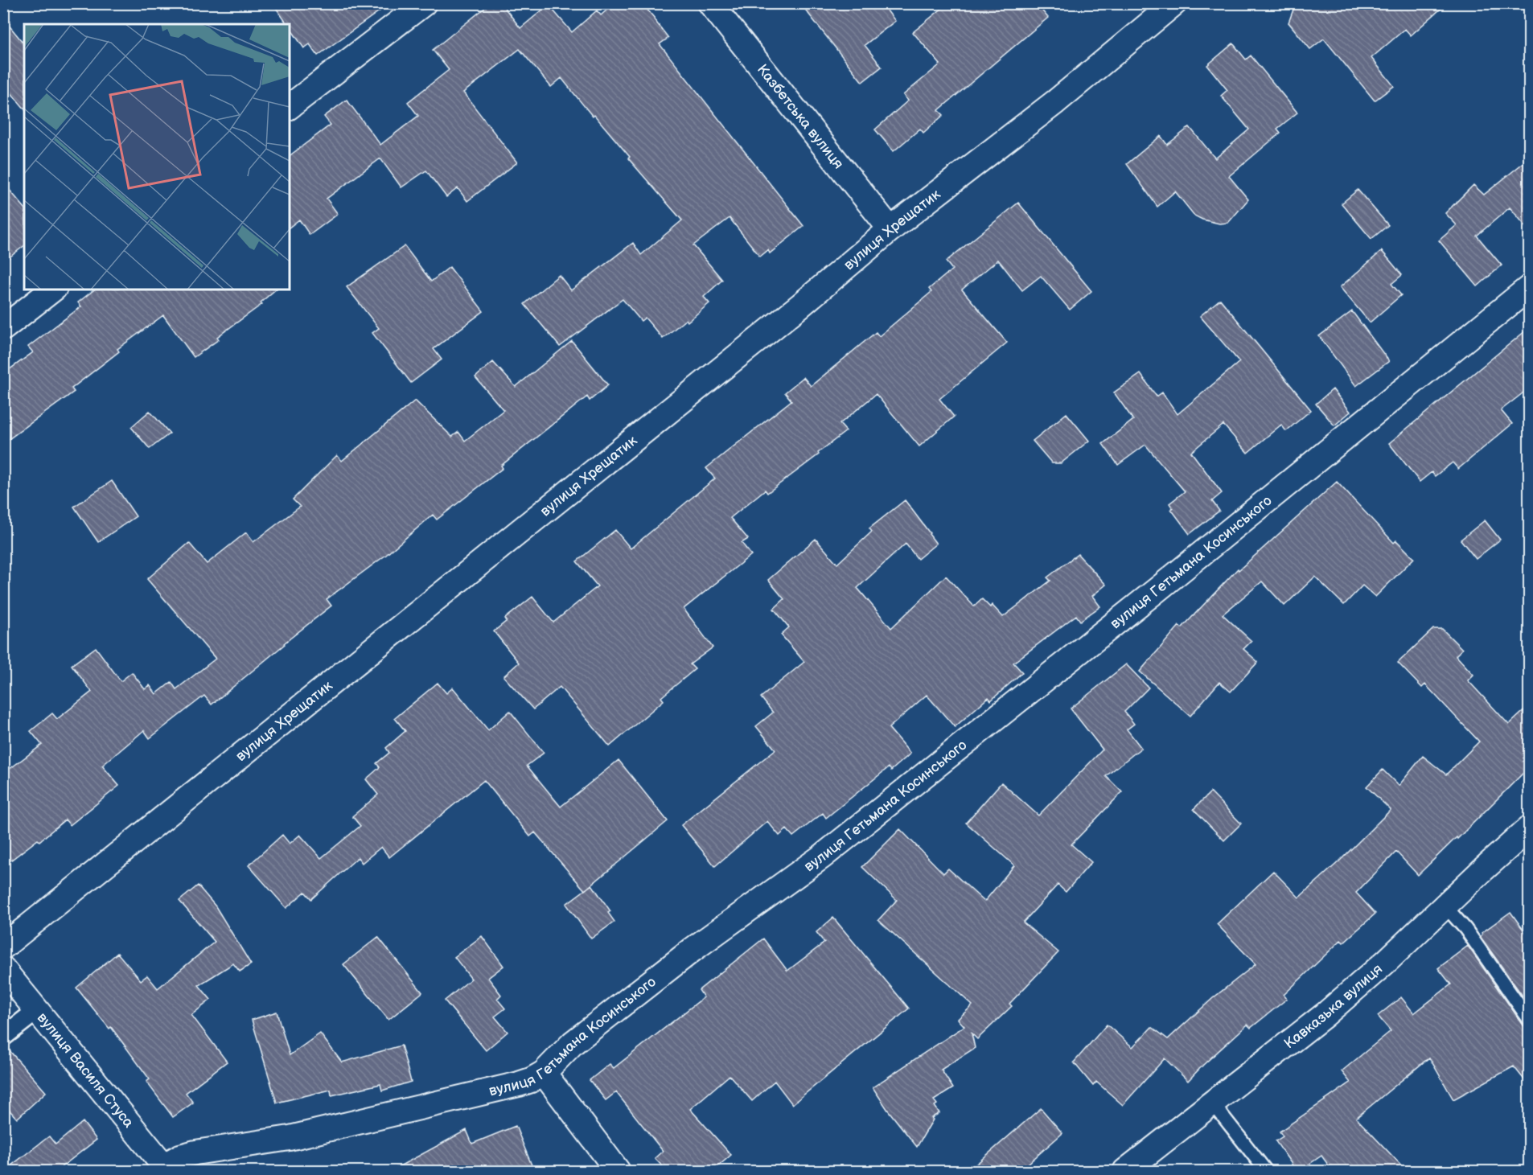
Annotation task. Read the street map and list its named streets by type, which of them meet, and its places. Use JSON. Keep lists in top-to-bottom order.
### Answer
{
  "streets": {
    "street": [
      "Казбетська вулиця",
      "вулиця Хрещатик",
      "вулиця Гетьмана Косинського",
      "Кавказька вулиця",
      "вулиця Василя Стуса"
    ]
  },
  "crossings": [
    ["Казбетська вулиця", "вулиця Хрещатик"],
    ["вулиця Гетьмана Косинського", "вулиця Василя Стуса"]
  ]
}
